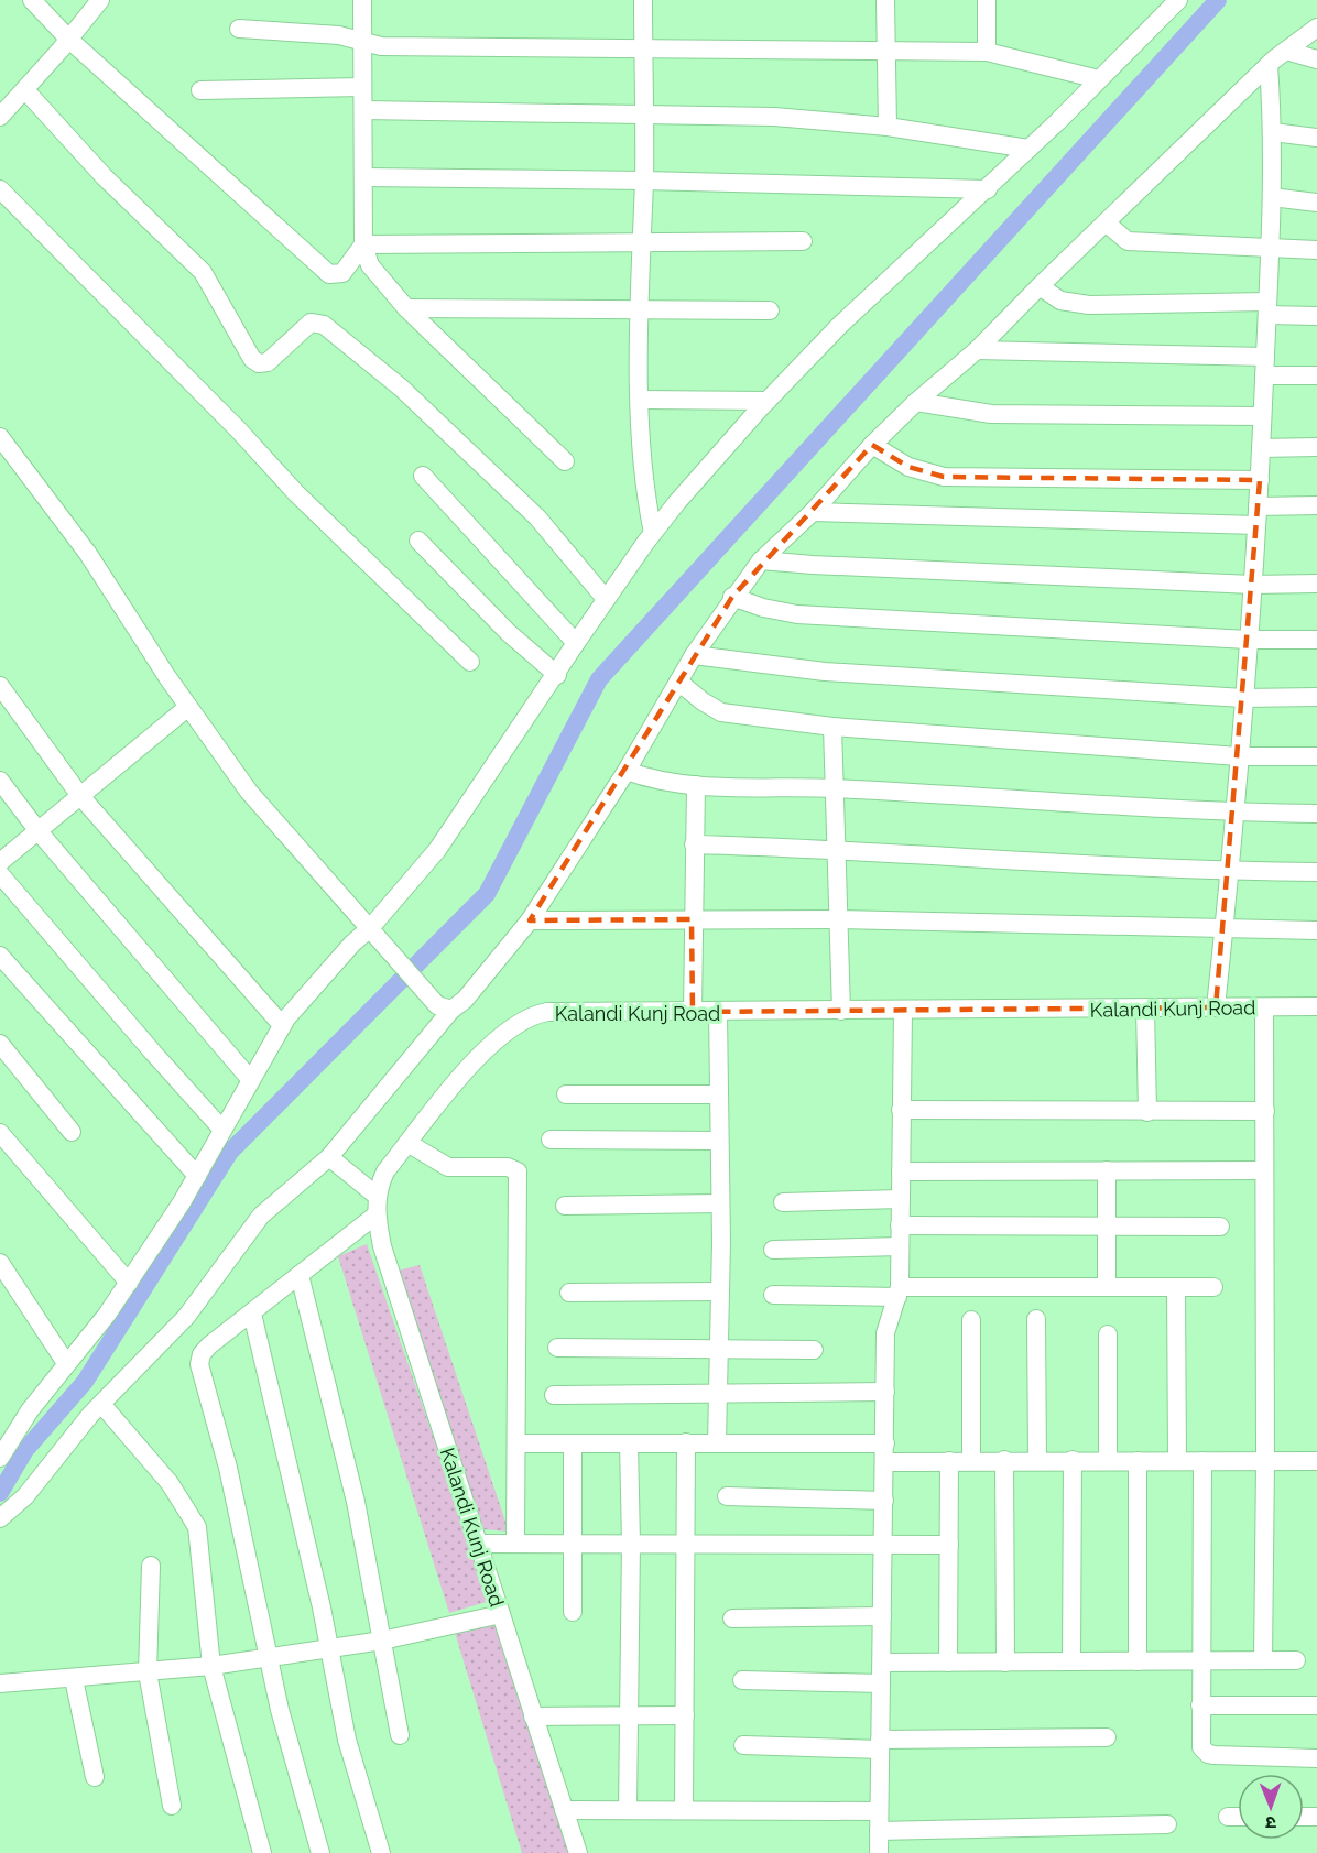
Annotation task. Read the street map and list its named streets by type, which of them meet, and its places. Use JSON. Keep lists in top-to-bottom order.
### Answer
{
  "streets": {
    "street": ["Kalandi Kunj Road"]
  },
  "north": "bottom"
}
